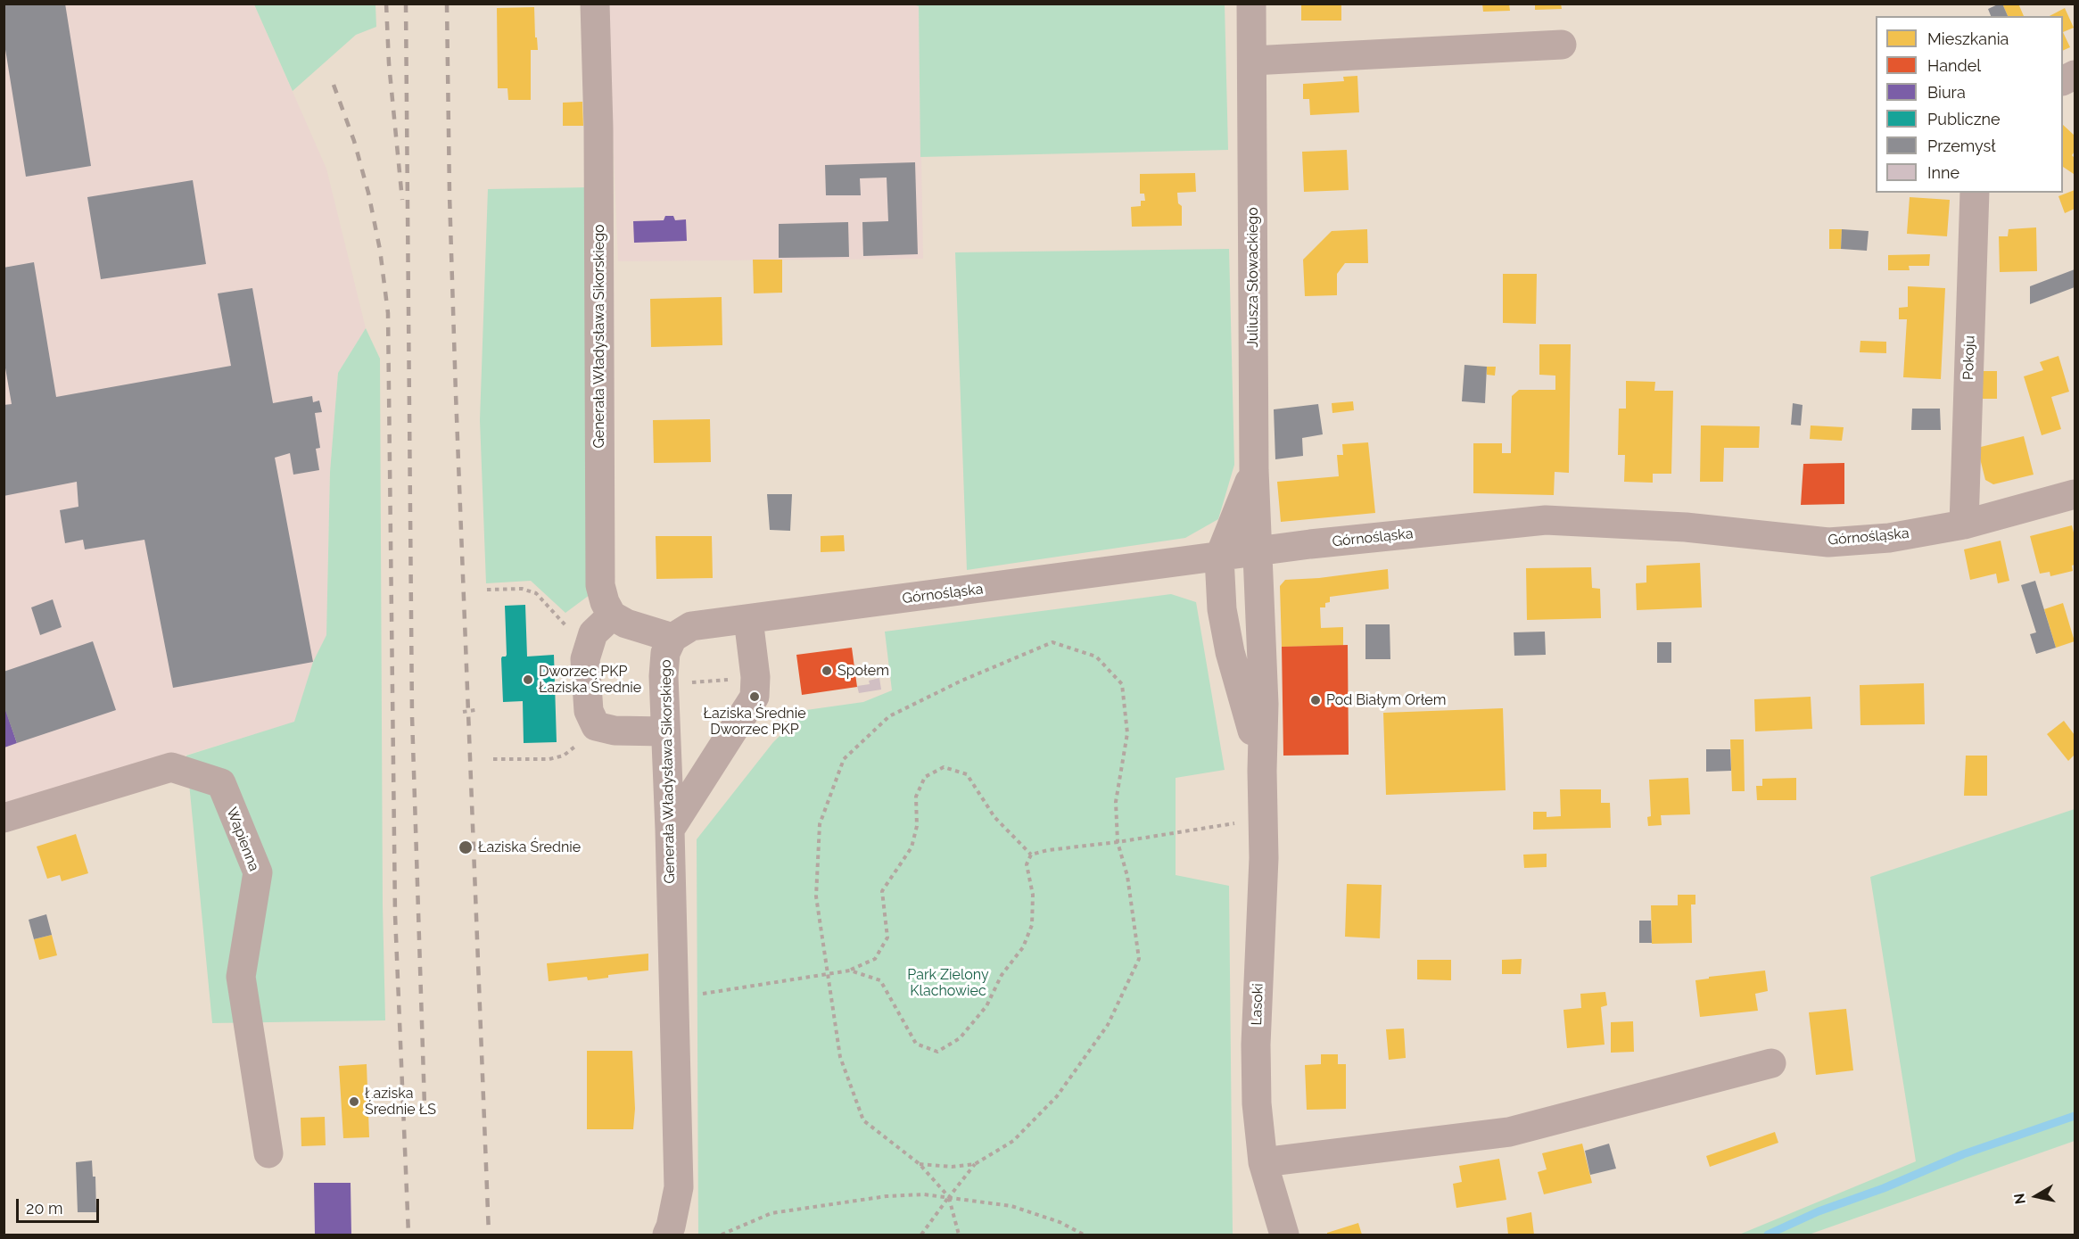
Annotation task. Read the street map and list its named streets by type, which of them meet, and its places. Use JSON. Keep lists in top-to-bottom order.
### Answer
{
  "streets": {
    "street": [
      "Juliusza Słowackiego",
      "Generała Władysława Sikorskiego",
      "Pokoju",
      "Górnośląska",
      "Wapienna",
      "Lasoki"
    ]
  },
  "crossings": [
    ["Juliusza Słowackiego", "Górnośląska"],
    ["Juliusza Słowackiego", "Lasoki"],
    ["Generała Władysława Sikorskiego", "Górnośląska"],
    ["Pokoju", "Górnośląska"]
  ],
  "parks": ["Park Zielony Klachowiec"],
  "places": [
    "Społem",
    "Dworzec PKP Łaziska Średnie",
    "Łaziska Średnie Dworzec PKP",
    "Pod Białym Orłem",
    "Łaziska Średnie",
    "Łaziska Średnie ŁS"
  ],
  "legend": [
    "Mieszkania",
    "Handel",
    "Biura",
    "Publiczne",
    "Przemysł",
    "Inne"
  ],
  "scale_bar": "20 m",
  "north": "left"
}
